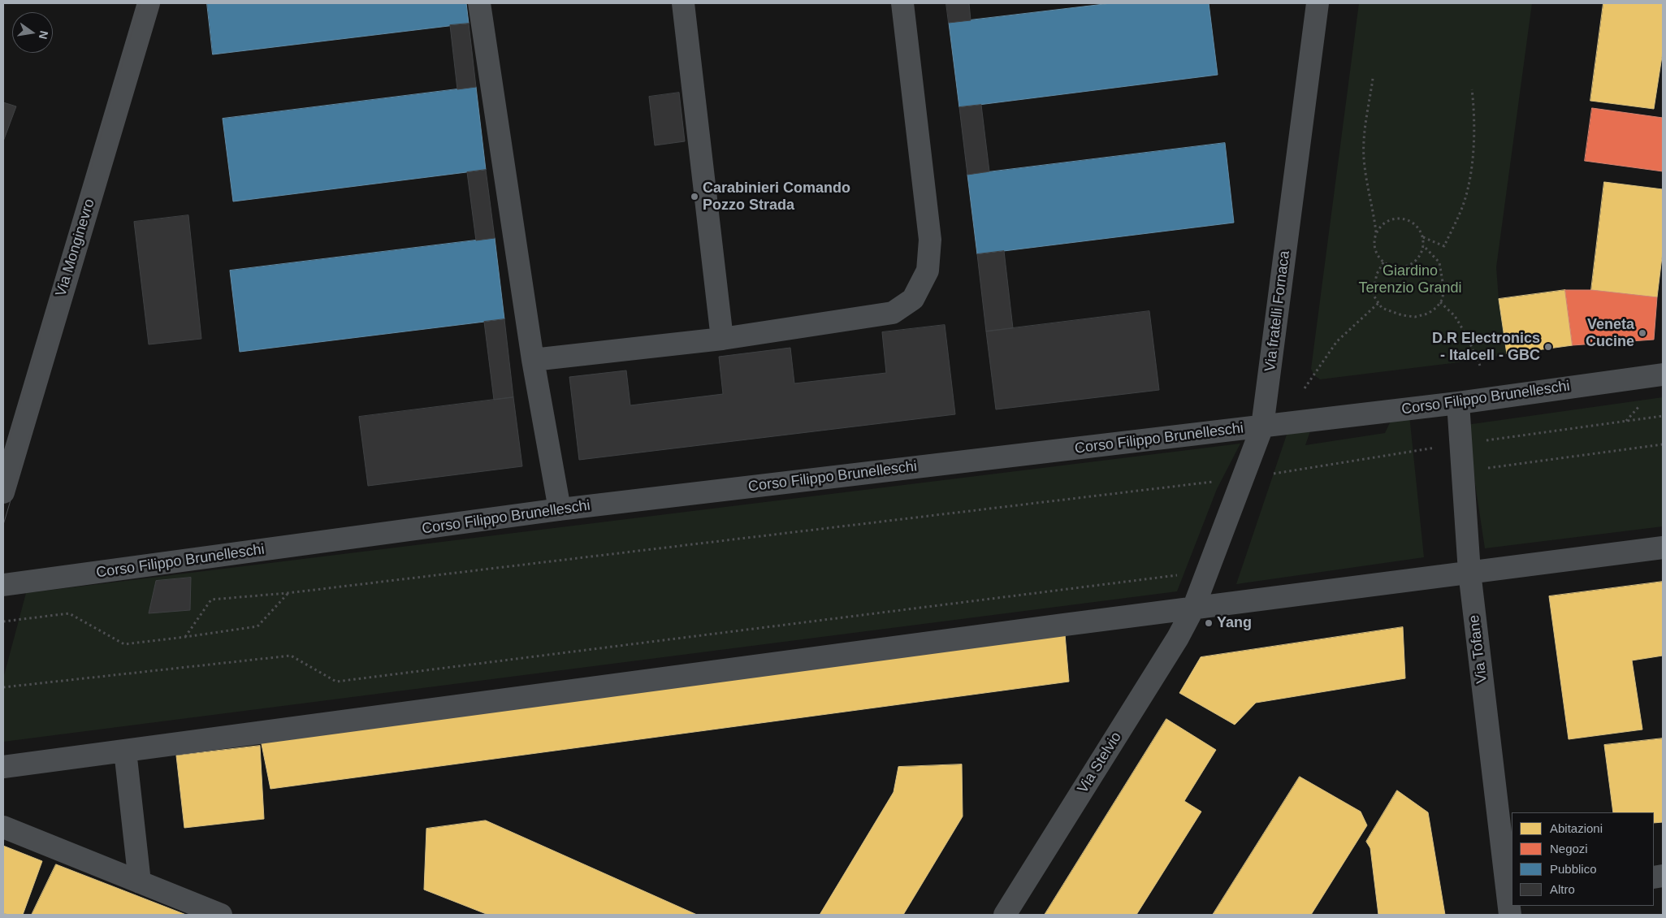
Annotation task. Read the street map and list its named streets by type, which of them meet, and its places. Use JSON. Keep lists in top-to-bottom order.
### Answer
{
  "streets": {
    "street": [
      "Via Monginevro",
      "Via fratelli Fornaca",
      "Corso Filippo Brunelleschi",
      "Via Tofane",
      "Via Stelvio"
    ]
  },
  "crossings": [
    ["Via fratelli Fornaca", "Corso Filippo Brunelleschi"],
    ["Via fratelli Fornaca", "Via Stelvio"],
    ["Corso Filippo Brunelleschi", "Via Tofane"]
  ],
  "parks": ["Giardino Terenzio Grandi"],
  "places": [
    "Carabinieri Comando Pozzo Strada",
    "Veneta Cucine",
    "D.R Electronics - Italcell - GBC",
    "Yang"
  ],
  "legend": [
    "Abitazioni",
    "Negozi",
    "Pubblico",
    "Altro"
  ],
  "north": "right"
}
